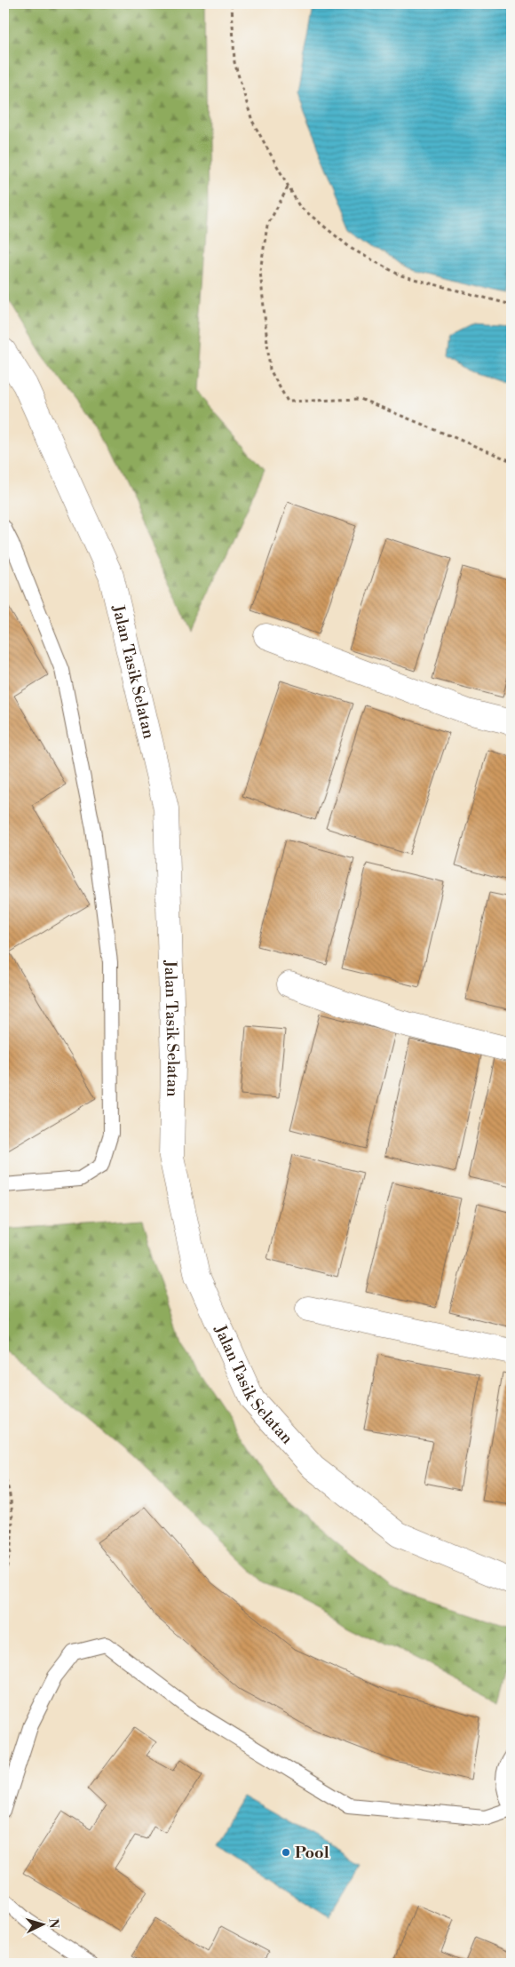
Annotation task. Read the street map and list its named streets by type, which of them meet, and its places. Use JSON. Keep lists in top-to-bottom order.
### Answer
{
  "streets": {
    "street": ["Jalan Tasik Selatan"]
  },
  "places": ["Pool"],
  "north": "right"
}
